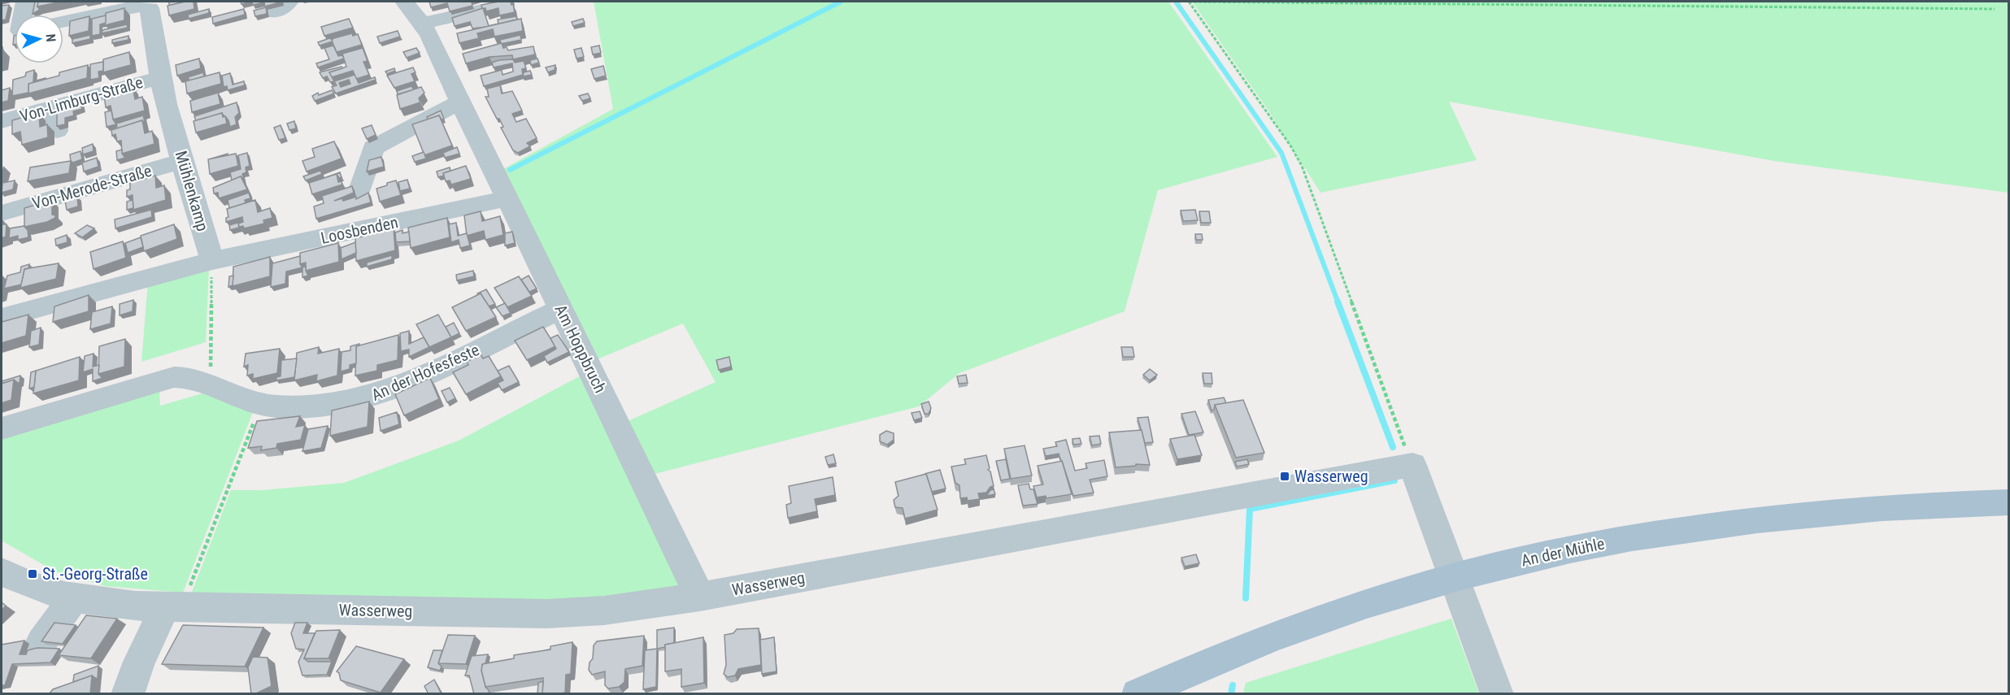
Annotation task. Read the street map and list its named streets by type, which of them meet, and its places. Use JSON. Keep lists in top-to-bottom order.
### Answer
{
  "streets": {
    "main road": ["An der Mühle"],
    "street": [
      "Von-Limburg-Straße",
      "Von-Merode-Straße",
      "Mühlenkamp",
      "Loosbenden",
      "Am Hoppbruch",
      "An der Hofesfeste",
      "Wasserweg"
    ]
  },
  "crossings": [
    ["Von-Limburg-Straße", "Mühlenkamp"],
    ["Von-Merode-Straße", "Mühlenkamp"],
    ["Mühlenkamp", "Loosbenden"],
    ["Loosbenden", "Am Hoppbruch"],
    ["Am Hoppbruch", "An der Hofesfeste"],
    ["Am Hoppbruch", "Wasserweg"]
  ],
  "places": {
    "transit": ["Wasserweg", "St.-Georg-Straße"]
  },
  "north": "right"
}
